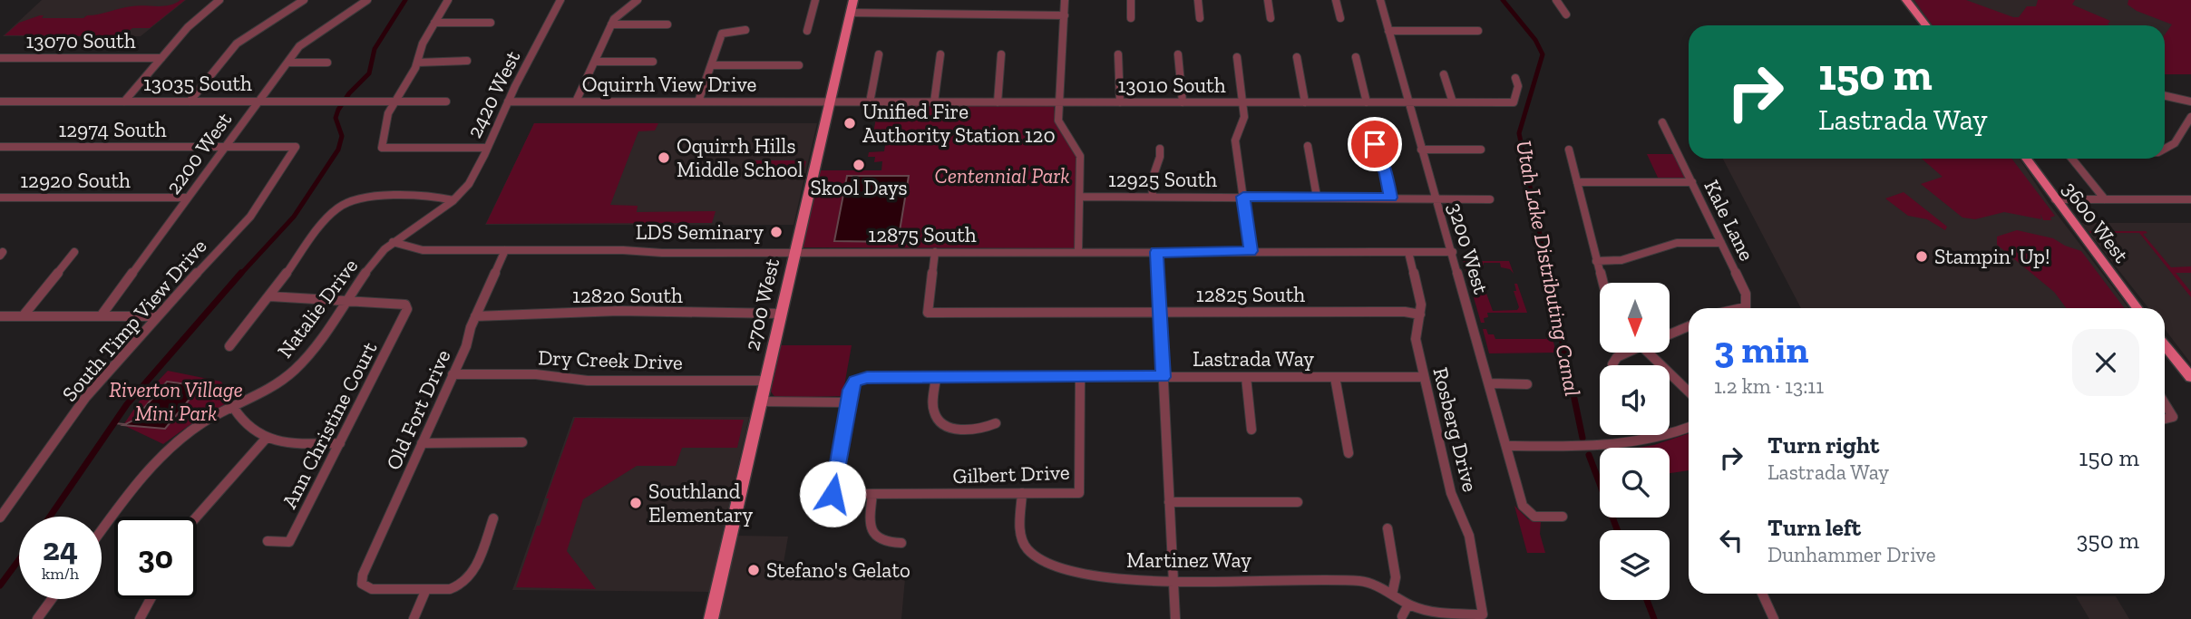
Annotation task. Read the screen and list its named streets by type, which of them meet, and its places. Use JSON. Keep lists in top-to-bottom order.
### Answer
{
  "streets": {
    "main road": ["3600 West", "2700 West"],
    "street": [
      "13070 South",
      "13035 South",
      "Oquirrh View Drive",
      "13010 South",
      "2420 West",
      "12974 South",
      "2200 West",
      "12925 South",
      "12920 South",
      "Kale Lane",
      "12875 South",
      "3200 West",
      "12825 South",
      "12820 South",
      "Natalie Drive",
      "South Timp View Drive",
      "Lastrada Way",
      "Dry Creek Drive",
      "Old Fort Drive",
      "Ann Christine Court",
      "Rosberg Drive",
      "Gilbert Drive",
      "Martinez Way"
    ]
  },
  "crossings": [
    ["13035 South", "2200 West"],
    ["Oquirrh View Drive", "13010 South"],
    ["Oquirrh View Drive", "2420 West"],
    ["Oquirrh View Drive", "2700 West"],
    ["13010 South", "3200 West"],
    ["13010 South", "2700 West"],
    ["2420 West", "Natalie Drive"],
    ["12974 South", "2200 West"],
    ["12974 South", "South Timp View Drive"],
    ["2200 West", "12920 South"],
    ["12925 South", "3200 West"],
    ["12875 South", "3200 West"],
    ["12875 South", "12825 South"],
    ["12875 South", "2700 West"],
    ["12875 South", "Natalie Drive"],
    ["12875 South", "Old Fort Drive"],
    ["12875 South", "Rosberg Drive"],
    ["12825 South", "Rosberg Drive"],
    ["12820 South", "2700 West"],
    ["12820 South", "Old Fort Drive"],
    ["2700 West", "Dry Creek Drive"],
    ["Natalie Drive", "Ann Christine Court"],
    ["Lastrada Way", "Rosberg Drive"],
    ["Lastrada Way", "Gilbert Drive"],
    ["Dry Creek Drive", "Old Fort Drive"],
    ["Rosberg Drive", "Martinez Way"],
    ["Gilbert Drive", "Martinez Way"]
  ],
  "water": ["Utah Lake Distributing Canal"],
  "parks": ["Centennial Park", "Riverton Village Mini Park"],
  "places": [
    "Unified Fire Authority Station 120",
    "Oquirrh Hills Middle School",
    "Skool Days",
    "LDS Seminary",
    "Stampin' Up!",
    "Southland Elementary",
    "Stefano's Gelato"
  ],
  "north": "bottom",
  "page": {
    "turn": ["150 m", "Lastrada Way"],
    "heading": ["3 min", "1.2 km · 13:11"],
    "list": [
      {
        "name": "Turn right",
        "note": "Lastrada Way",
        "value": "150 m"
      },
      {
        "name": "Turn left",
        "note": "Dunhammer Drive",
        "value": "350 m"
      }
    ],
    "speed": "24 km/h",
    "limit": "30"
  }
}
